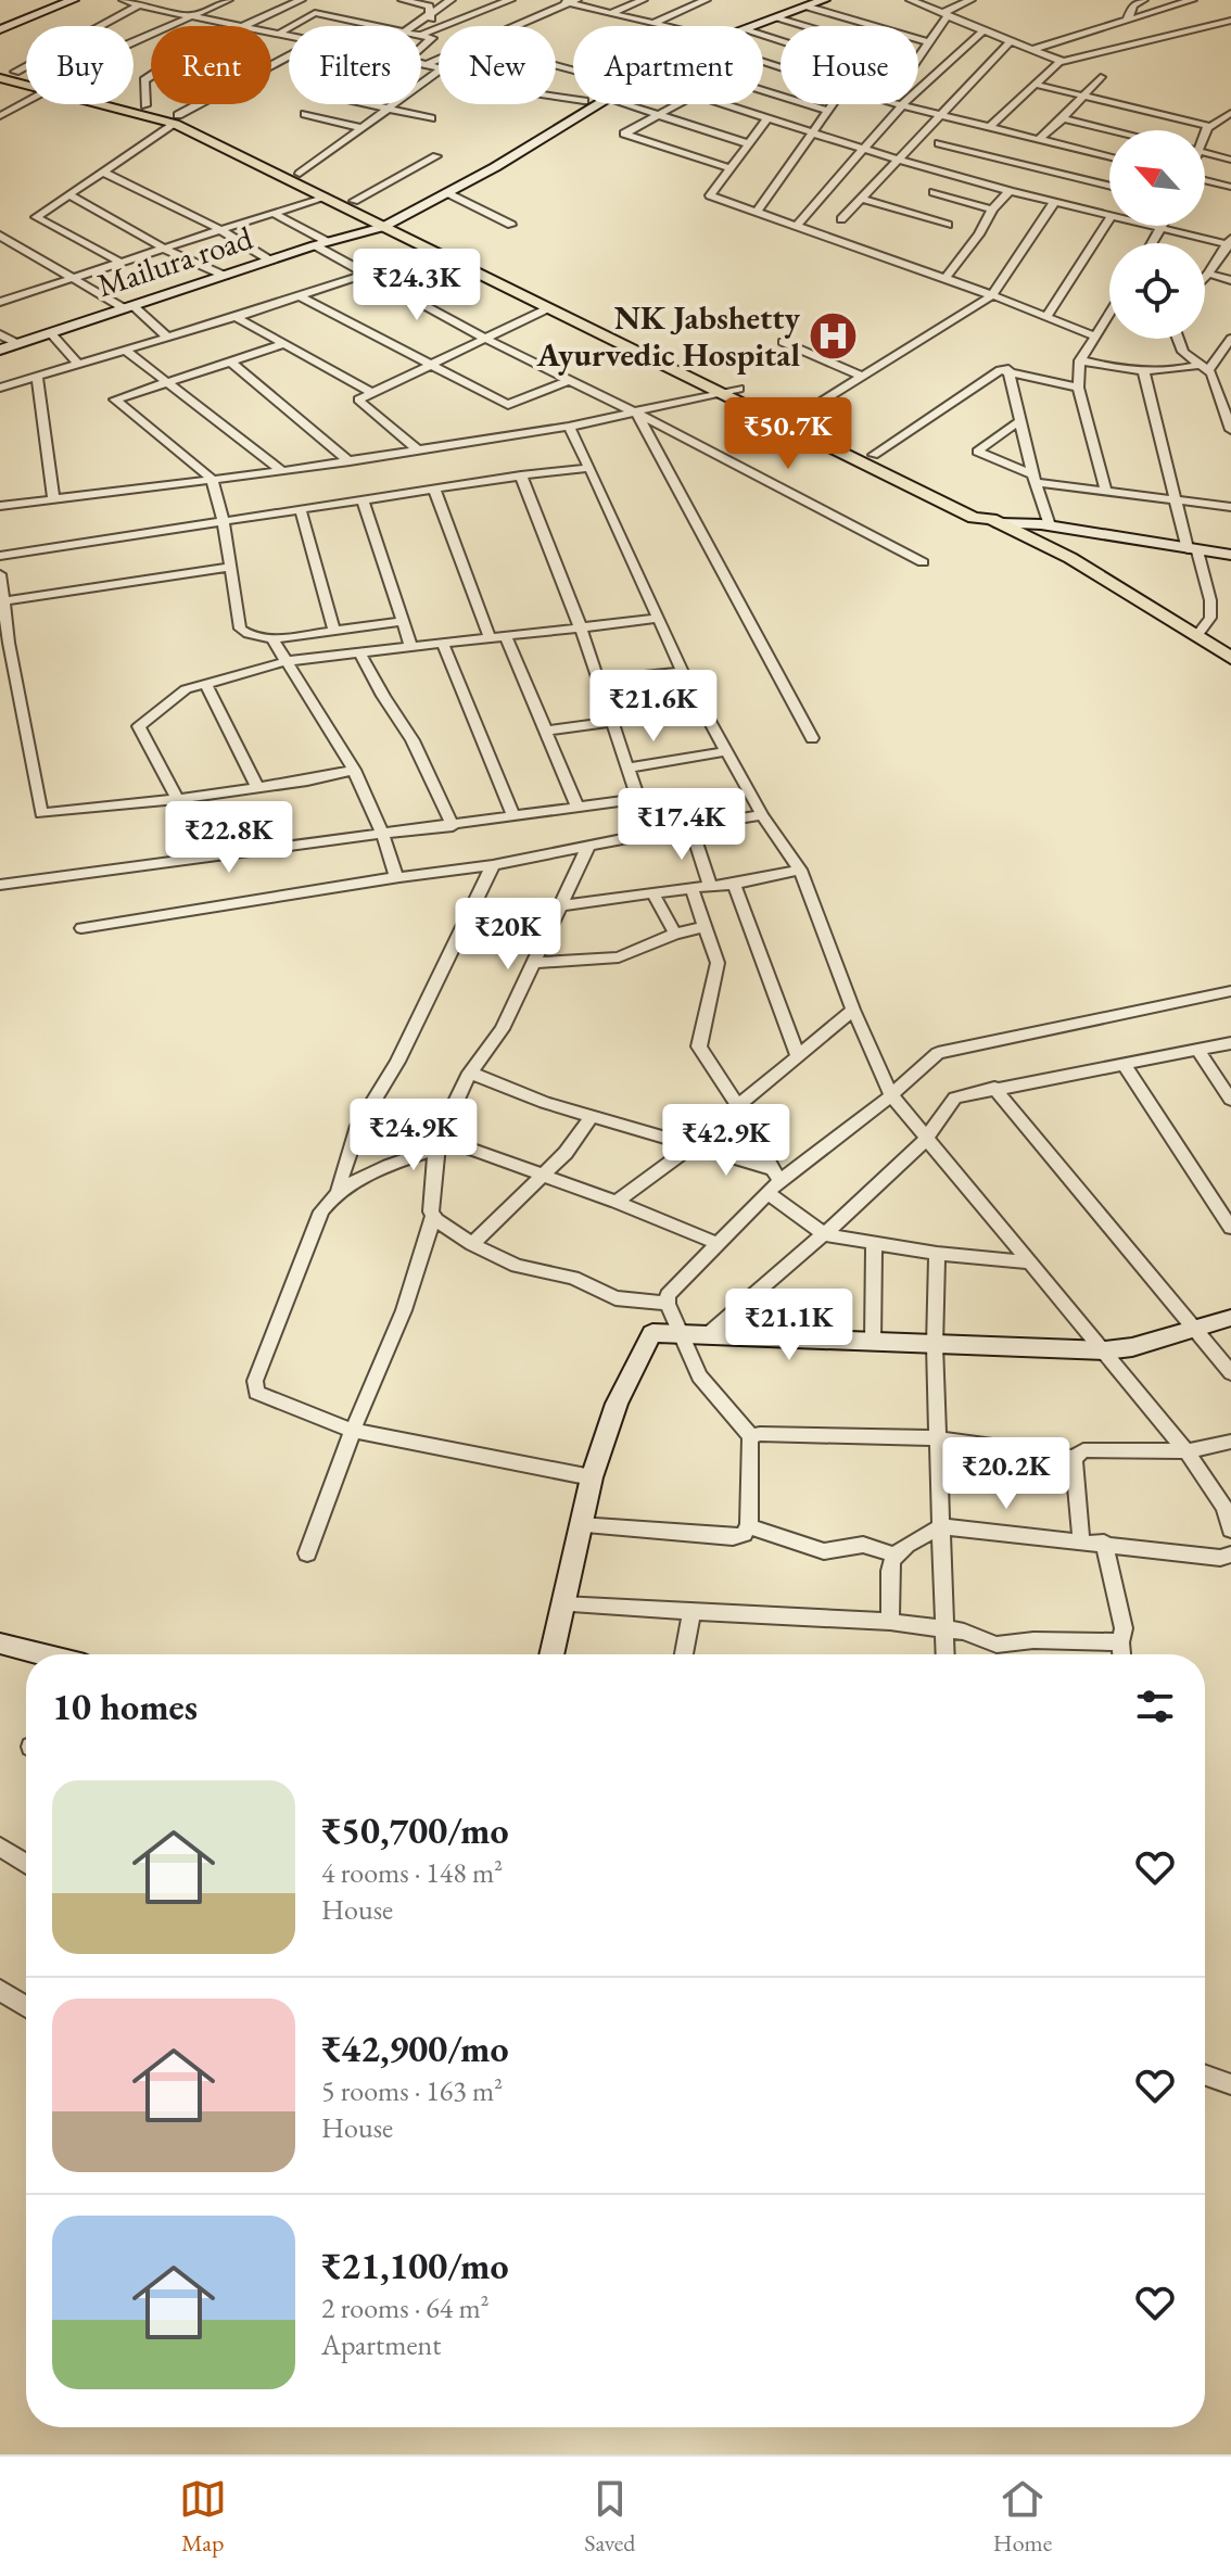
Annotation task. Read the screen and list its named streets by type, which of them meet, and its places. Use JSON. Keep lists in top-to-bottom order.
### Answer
{
  "streets": {
    "street": ["Mailura road"]
  },
  "places": {
    "hospital": ["NK Jabshetty Ayurvedic Hospital"]
  },
  "north": "top left",
  "page": {
    "chip": [
      "Buy",
      "Rent",
      "Filters",
      "New",
      "Apartment",
      "House"
    ],
    "price": [
      "₹24.3K",
      "₹50.7K",
      "₹21.6K",
      "₹17.4K",
      "₹22.8K",
      "₹20K",
      "₹24.9K",
      "₹42.9K",
      "₹21.1K",
      "₹20.2K"
    ],
    "heading": "10 homes",
    "list": [
      {
        "name": "₹50,700/mo",
        "note": "4 rooms · 148 m² · House"
      },
      {
        "name": "₹42,900/mo",
        "note": "5 rooms · 163 m² · House"
      },
      {
        "name": "₹21,100/mo",
        "note": "2 rooms · 64 m² · Apartment"
      }
    ],
    "tabs": ["Map", "Saved", "Home"]
  }
}
